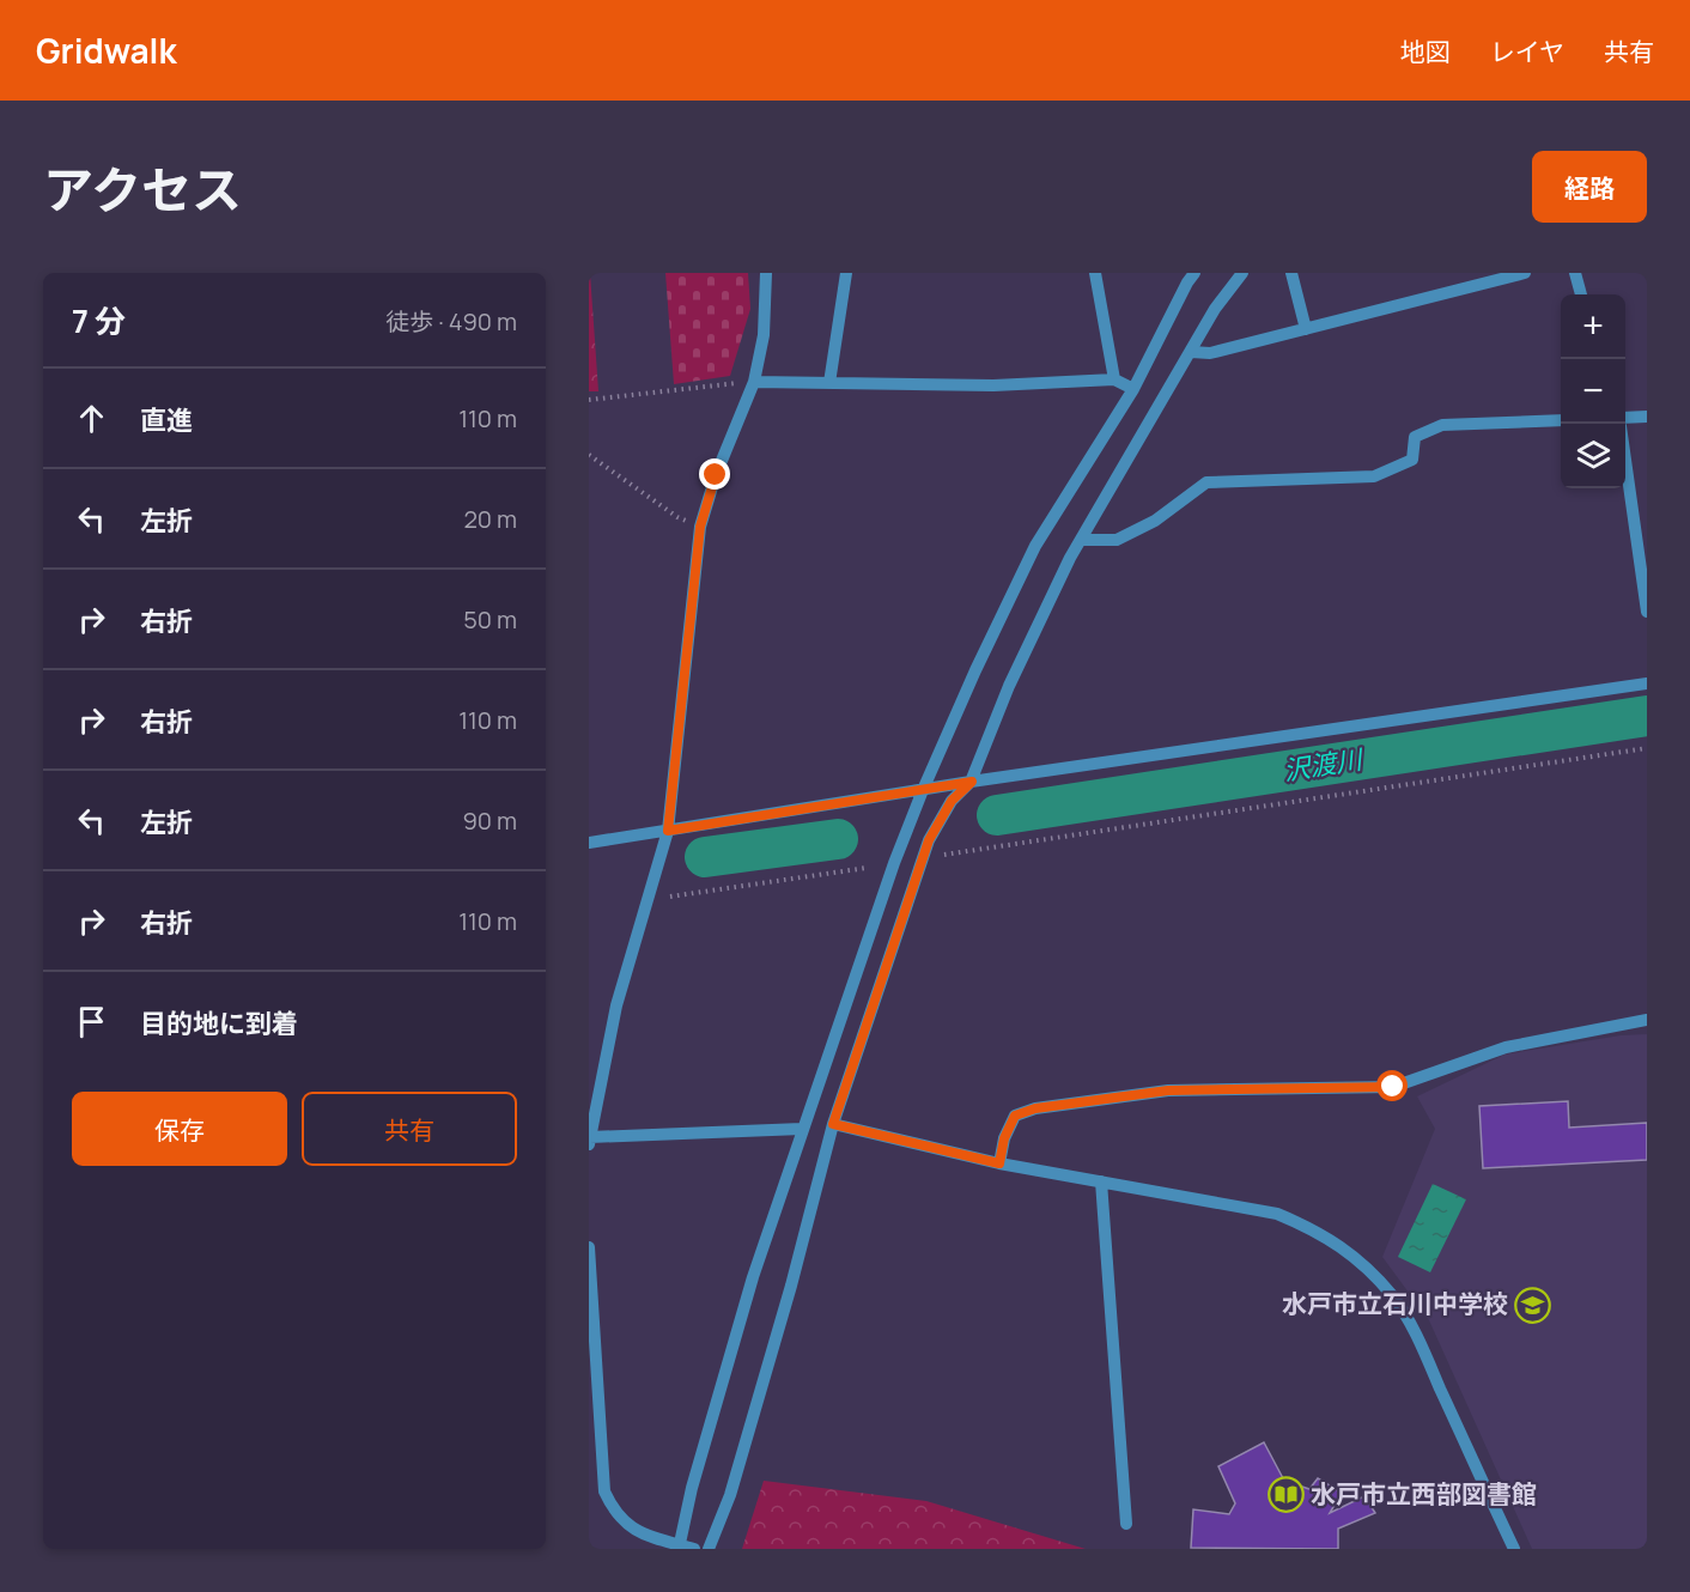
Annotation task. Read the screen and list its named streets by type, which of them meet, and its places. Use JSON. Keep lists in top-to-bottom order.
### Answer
{
  "water": ["沢渡川"],
  "places": {
    "school or university": ["水戸市立石川中学校"],
    "library": ["水戸市立西部図書館"]
  },
  "page": {
    "header": "Gridwalk",
    "nav": ["地図", "レイヤ", "共有"],
    "title": "アクセス",
    "buttons": [
      "経路",
      ["保存", "共有"]
    ],
    "heading": ["7 分", "徒歩 · 490 m"],
    "map_buttons": ["+", "−"],
    "list": [
      ["直進", "110 m"],
      ["左折", "20 m"],
      ["右折", "50 m"],
      ["右折", "110 m"],
      ["左折", "90 m"],
      ["右折", "110 m"],
      "目的地に到着"
    ]
  }
}
